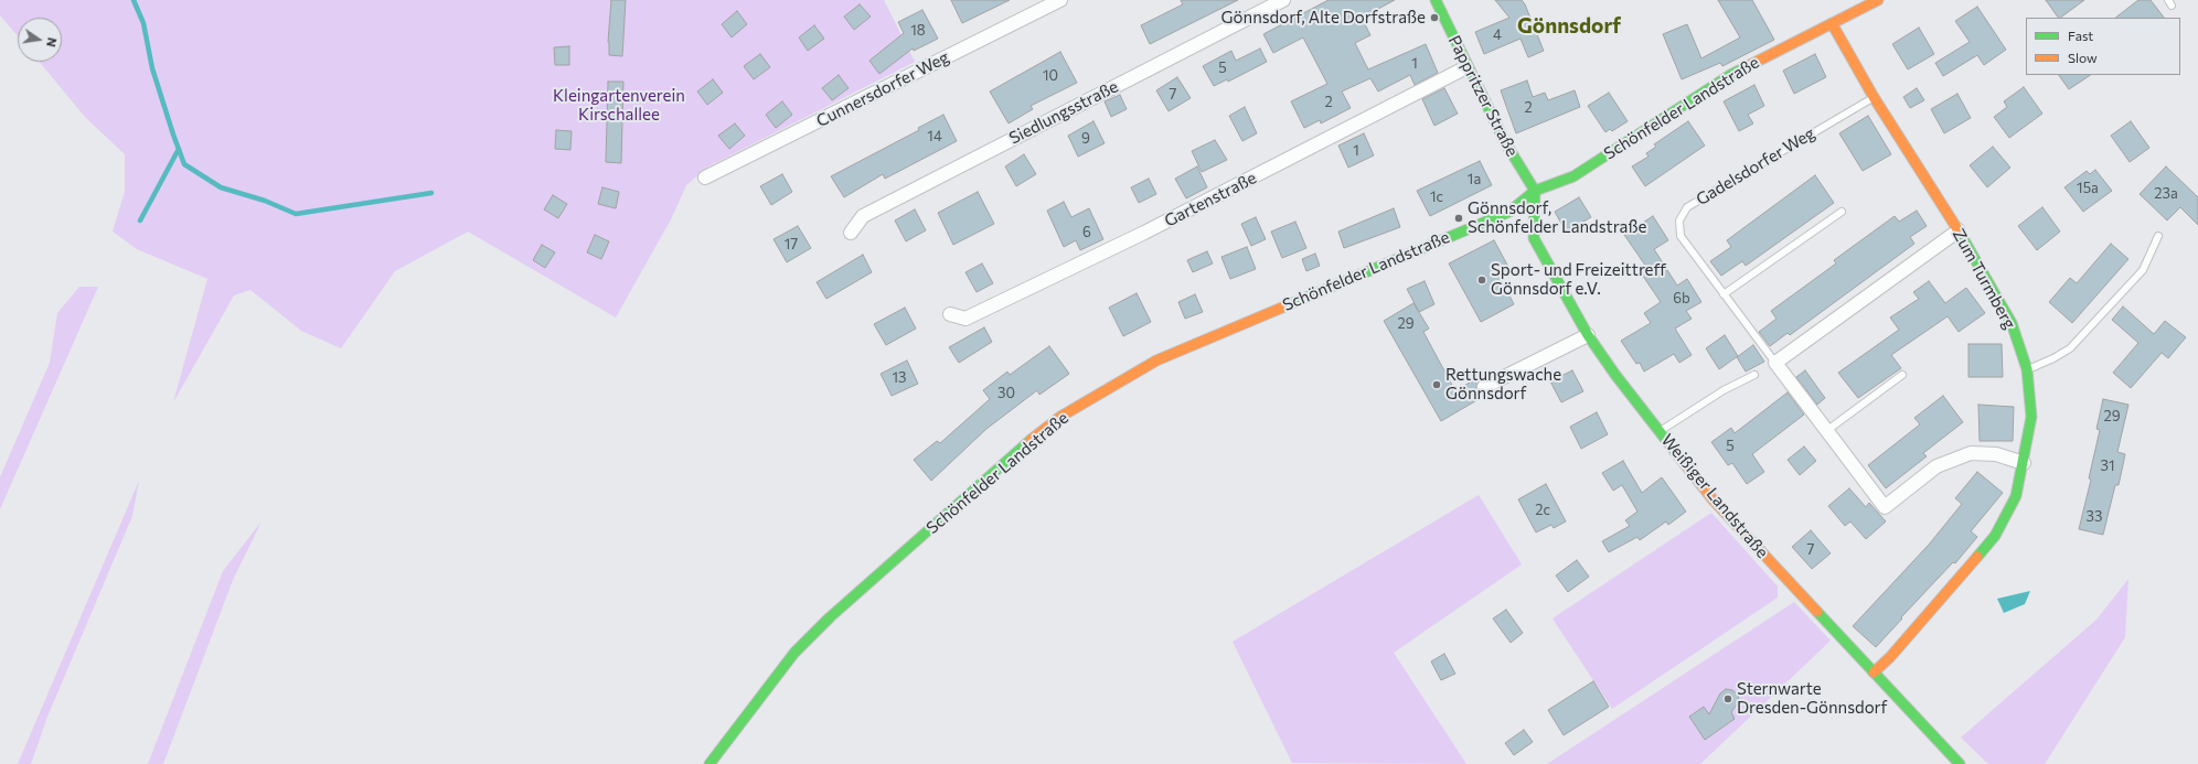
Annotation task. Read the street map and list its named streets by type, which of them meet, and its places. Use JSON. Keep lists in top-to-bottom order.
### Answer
{
  "streets": {
    "street": [
      "Cunnersdorfer Weg",
      "Pappritzer Straße",
      "Schönfelder Landstraße",
      "Siedlungsstraße",
      "Gadelsdorfer Weg",
      "Gartenstraße",
      "Zum Turmberg",
      "Weißiger Landstraße"
    ]
  },
  "crossings": [
    ["Pappritzer Straße", "Schönfelder Landstraße"],
    ["Pappritzer Straße", "Gartenstraße"],
    ["Pappritzer Straße", "Weißiger Landstraße"],
    ["Schönfelder Landstraße", "Zum Turmberg"],
    ["Schönfelder Landstraße", "Weißiger Landstraße"],
    ["Gadelsdorfer Weg", "Zum Turmberg"],
    ["Zum Turmberg", "Weißiger Landstraße"]
  ],
  "districts": ["Gönnsdorf"],
  "parks": ["Kleingartenverein Kirschallee"],
  "places": [
    "Gönnsdorf, Alte Dorfstraße",
    "Gönnsdorf, Schönfelder Landstraße",
    "Sport- und Freizeittreff Gönnsdorf e.V.",
    "Rettungswache Gönnsdorf",
    "Sternwarte Dresden-Gönnsdorf"
  ],
  "house_numbers": [
    "18",
    "4",
    "1",
    "5",
    "10",
    "7",
    "2",
    "2",
    "14",
    "9",
    "1",
    "1a",
    "15a",
    "23a",
    "1c",
    "6",
    "17",
    "6b",
    "29",
    "13",
    "30",
    "29",
    "5",
    "31",
    "2c",
    "33",
    "7"
  ],
  "legend": ["Fast", "Slow"],
  "north": "right"
}
